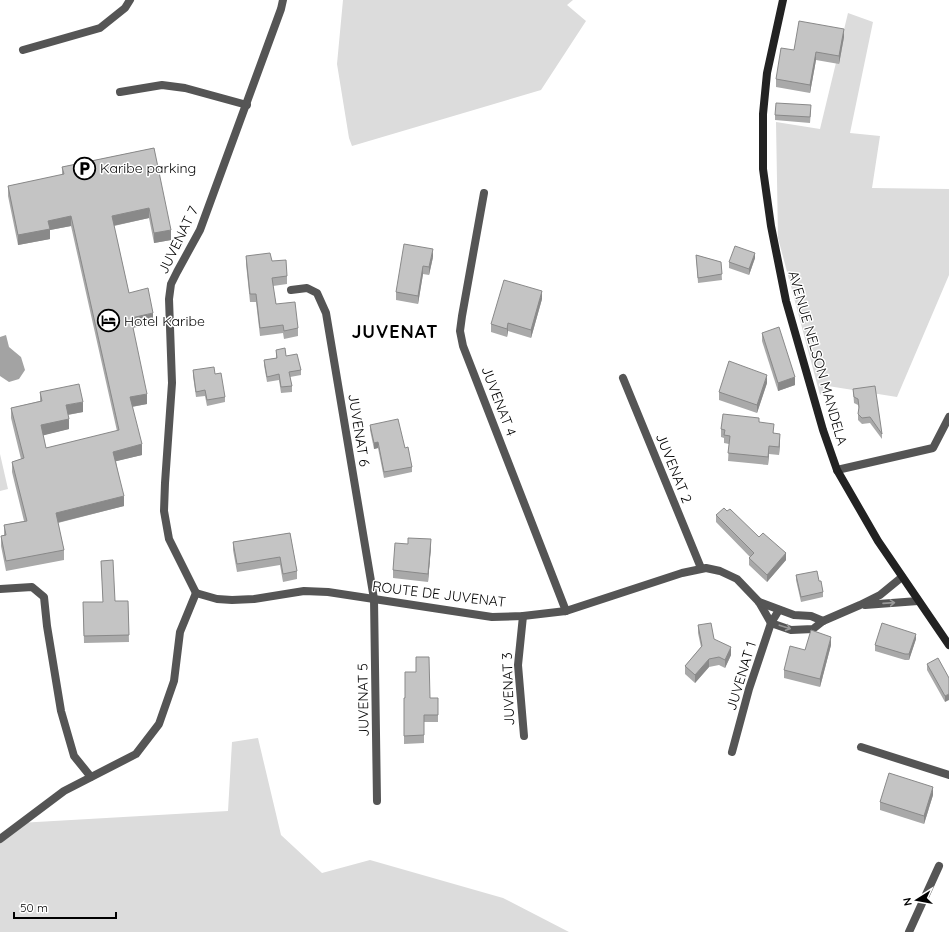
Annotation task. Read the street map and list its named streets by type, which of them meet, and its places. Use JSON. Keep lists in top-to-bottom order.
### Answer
{
  "streets": {
    "street": [
      "JUVENAT 7",
      "AVENUE NELSON MANDELA",
      "JUVENAT 4",
      "JUVENAT 6",
      "JUVENAT 2",
      "ROUTE DE JUVENAT",
      "JUVENAT 1",
      "JUVENAT 3",
      "JUVENAT 5"
    ]
  },
  "crossings": [
    ["JUVENAT 7", "ROUTE DE JUVENAT"],
    ["JUVENAT 4", "ROUTE DE JUVENAT"],
    ["JUVENAT 6", "ROUTE DE JUVENAT"],
    ["JUVENAT 6", "JUVENAT 5"],
    ["JUVENAT 2", "ROUTE DE JUVENAT"],
    ["ROUTE DE JUVENAT", "JUVENAT 1"],
    ["ROUTE DE JUVENAT", "JUVENAT 3"],
    ["ROUTE DE JUVENAT", "JUVENAT 5"]
  ],
  "districts": ["JUVENAT"],
  "places": {
    "parking": ["Karibe parking"],
    "hotel": ["Hotel Karibe"]
  },
  "scale_bar": "50 m",
  "north": "left"
}
